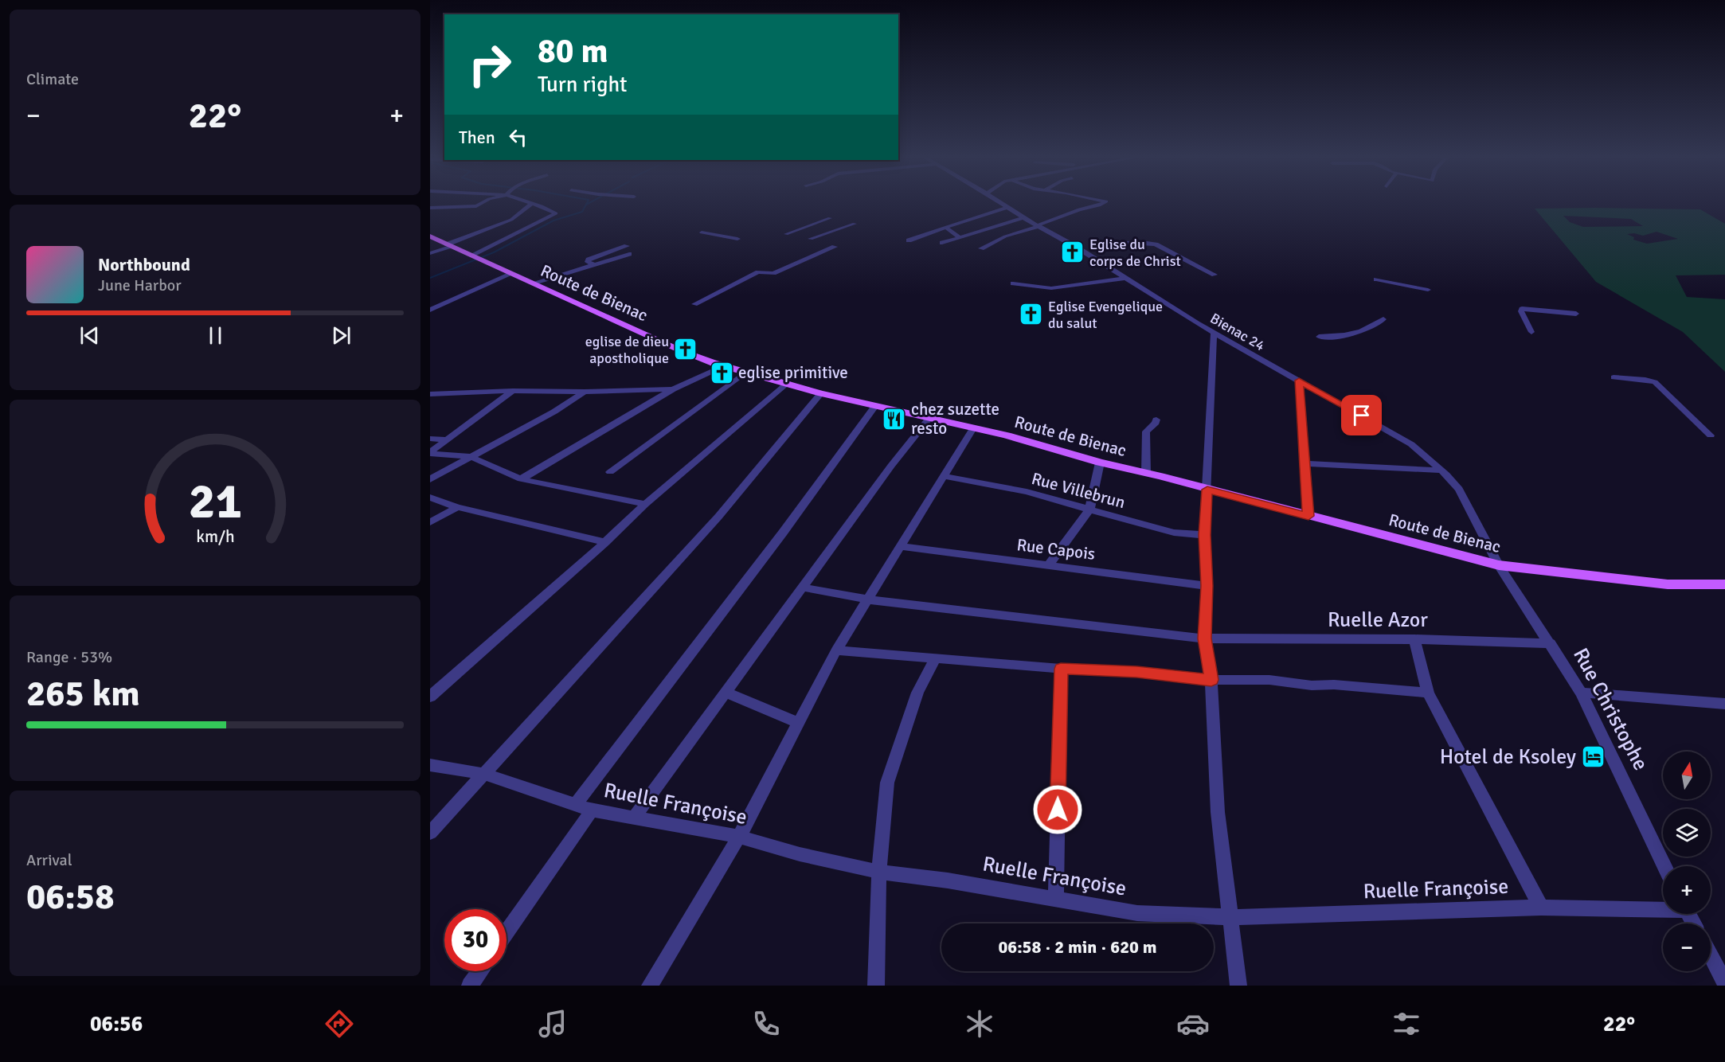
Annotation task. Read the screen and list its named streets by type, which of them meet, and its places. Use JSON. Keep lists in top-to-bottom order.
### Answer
{
  "streets": {
    "main road": ["Route de Bienac"],
    "street": [
      "Bienac 24",
      "Rue Villebrun",
      "Rue Capois",
      "Ruelle Azor",
      "Rue Christophe",
      "Ruelle Françoise"
    ]
  },
  "crossings": [
    ["Route de Bienac", "Bienac 24"],
    ["Route de Bienac", "Rue Christophe"],
    ["Bienac 24", "Rue Christophe"],
    ["Ruelle Azor", "Rue Christophe"]
  ],
  "places": {
    "church": [
      "Eglise du corps de Christ",
      "Eglise Evengelique du salut",
      "eglise de dieu apostholique",
      "eglise primitive"
    ],
    "restaurant": ["chez suzette resto"],
    "hotel": ["Hotel de Ksoley"]
  },
  "north": "top",
  "page": {
    "tile": [
      "Climate",
      ["Range · 53%", "265 km"],
      ["Arrival", "06:58"]
    ],
    "turn": ["80 m", "Turn right"],
    "heat": ["−", "22°", "+"],
    "then": "Then",
    "song": ["Northbound", "June Harbor"],
    "map_buttons": ["+", "−"],
    "limit": "30",
    "trip": "06:58 · 2 min · 620 m",
    "tabs": ["06:56", "22°"],
    "gauge": ["21", "km/h"]
  }
}
